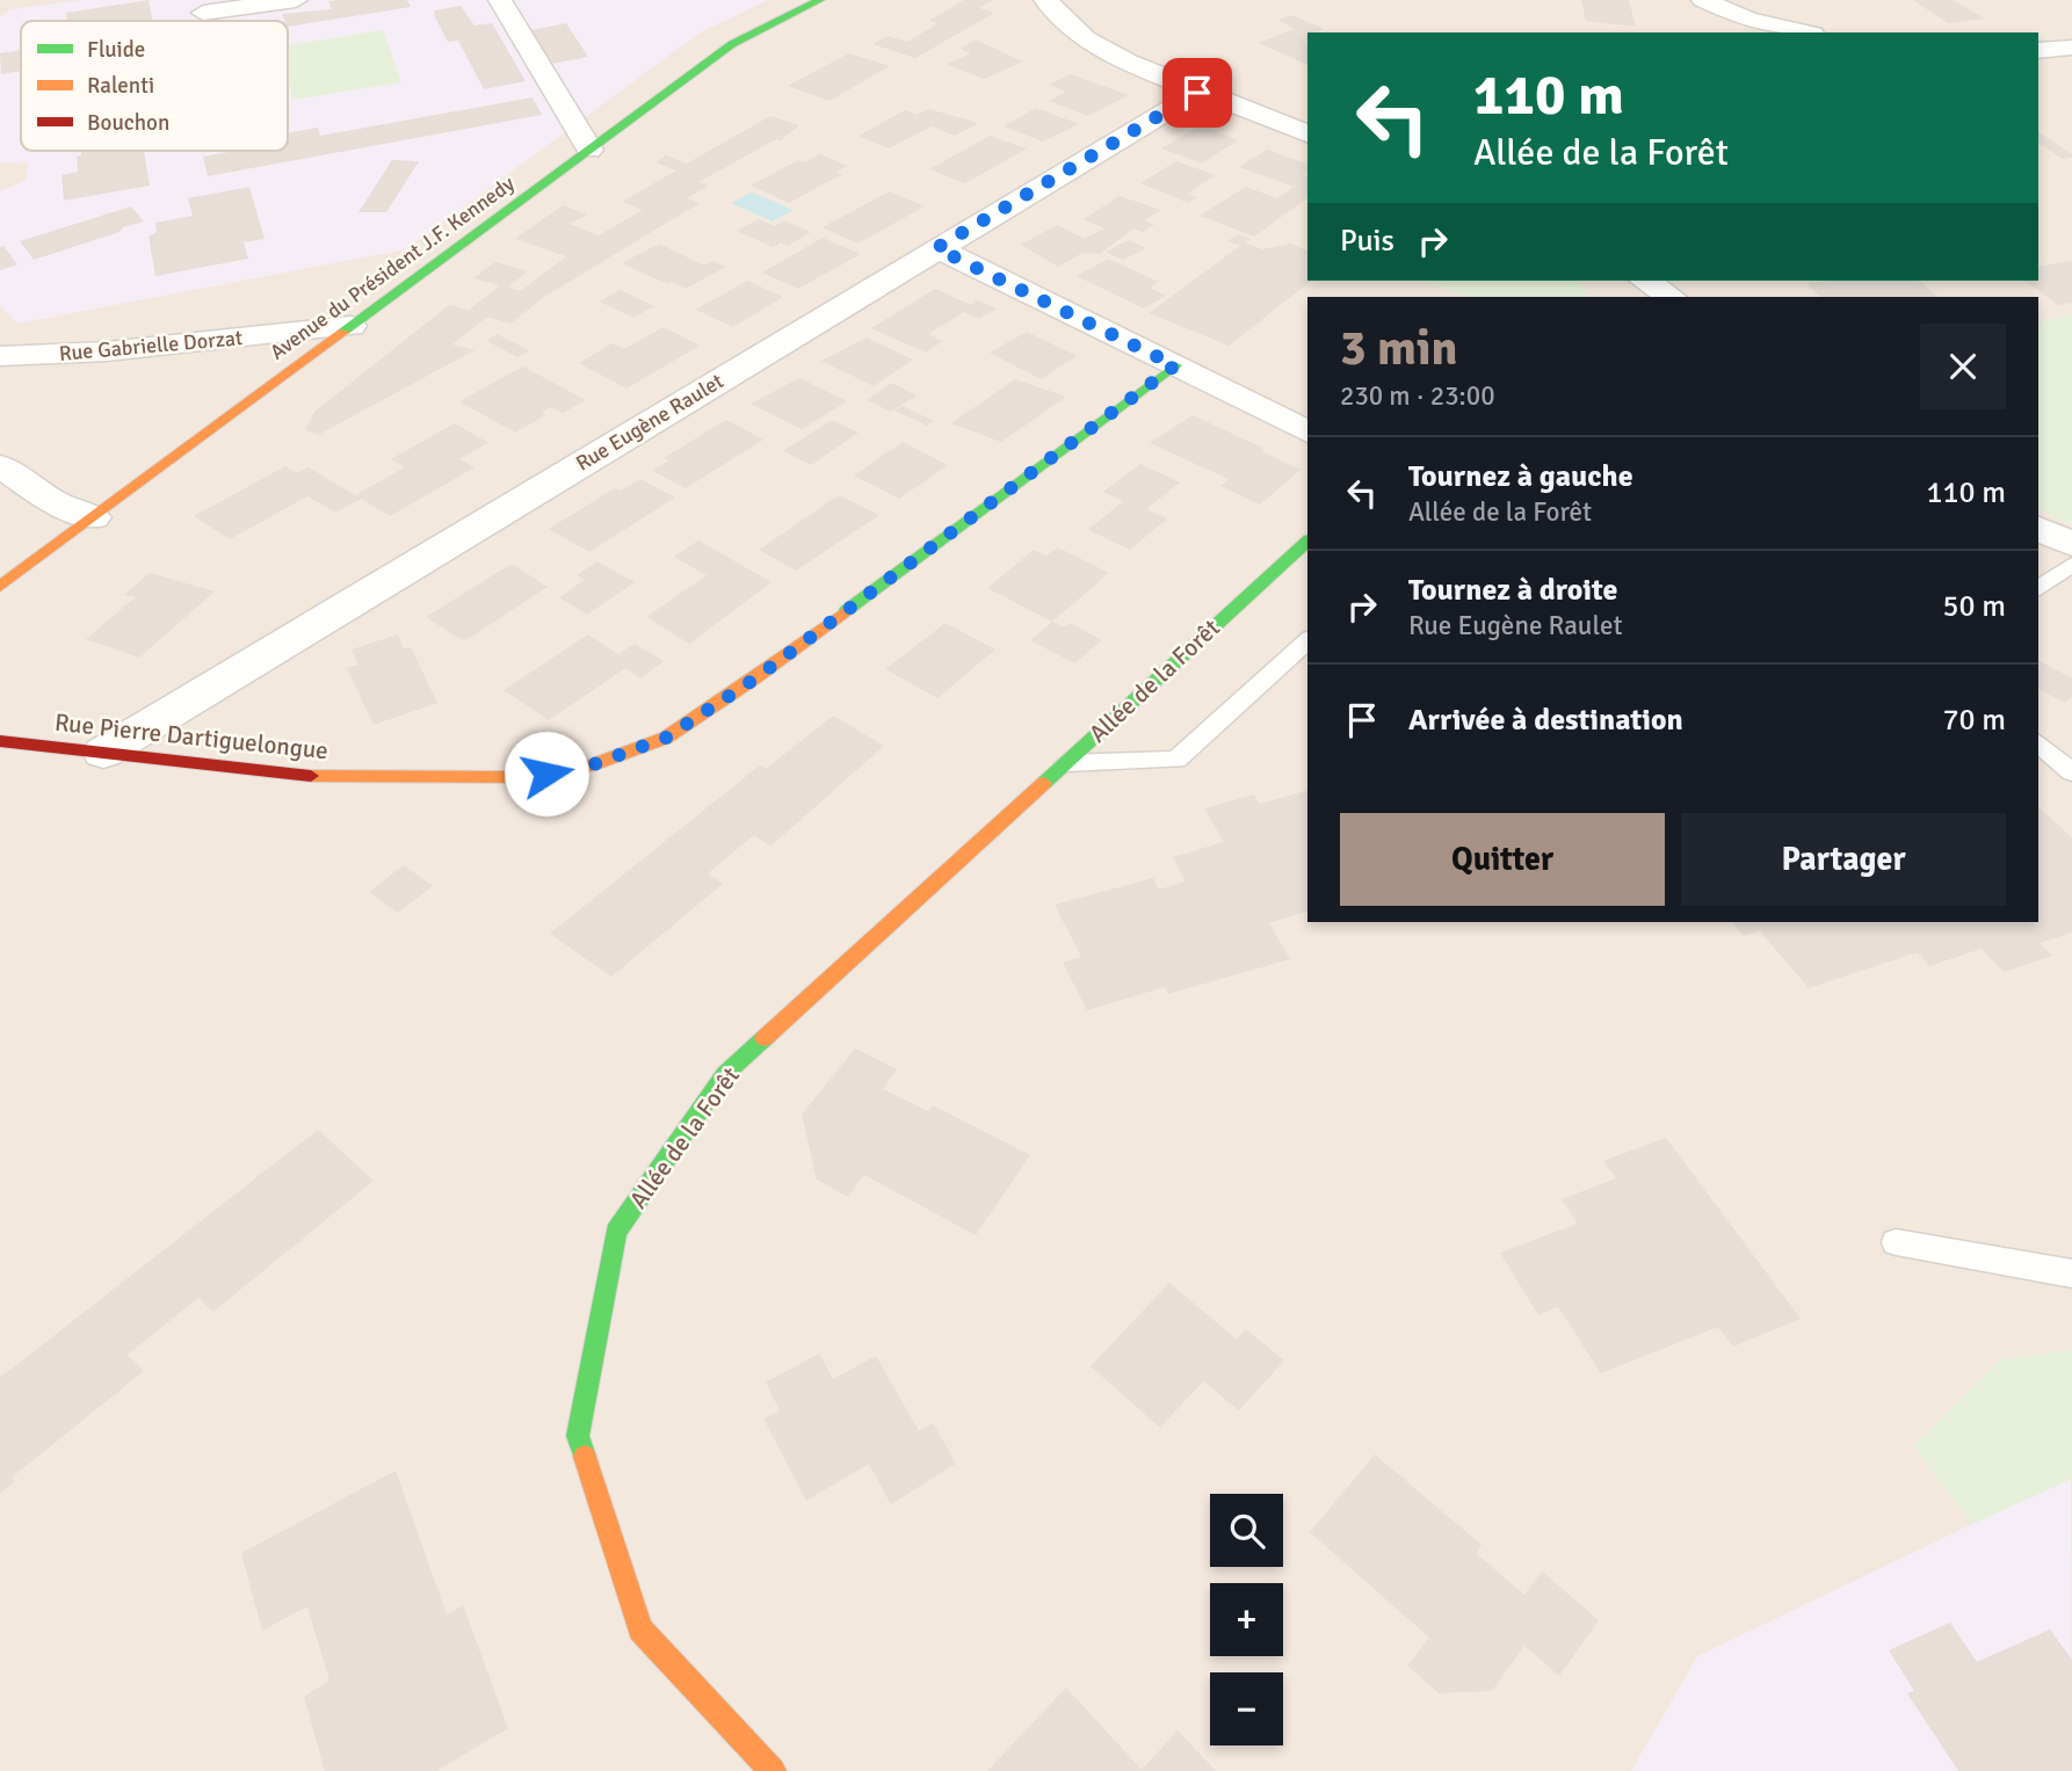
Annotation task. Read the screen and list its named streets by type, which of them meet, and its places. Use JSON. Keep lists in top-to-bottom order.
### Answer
{
  "streets": {
    "street": [
      "Avenue du Président J.F. Kennedy",
      "Rue Gabrielle Dorzat",
      "Rue Eugène Raulet",
      "Allée de la Forêt",
      "Rue Pierre Dartiguelongue"
    ]
  },
  "crossings": [
    ["Avenue du Président J.F. Kennedy", "Rue Gabrielle Dorzat"],
    ["Rue Eugène Raulet", "Rue Pierre Dartiguelongue"]
  ],
  "legend": ["Fluide", "Ralenti", "Bouchon"],
  "page": {
    "turn": ["110 m", "Allée de la Forêt"],
    "then": "Puis",
    "heading": ["3 min", "230 m · 23:00"],
    "list": [
      {
        "name": "Tournez à gauche",
        "note": "Allée de la Forêt",
        "value": "110 m"
      },
      {
        "name": "Tournez à droite",
        "note": "Rue Eugène Raulet",
        "value": "50 m"
      },
      {
        "name": "Arrivée à destination",
        "value": "70 m"
      }
    ],
    "buttons": ["Quitter", "Partager"],
    "map_buttons": ["+", "−"]
  }
}
